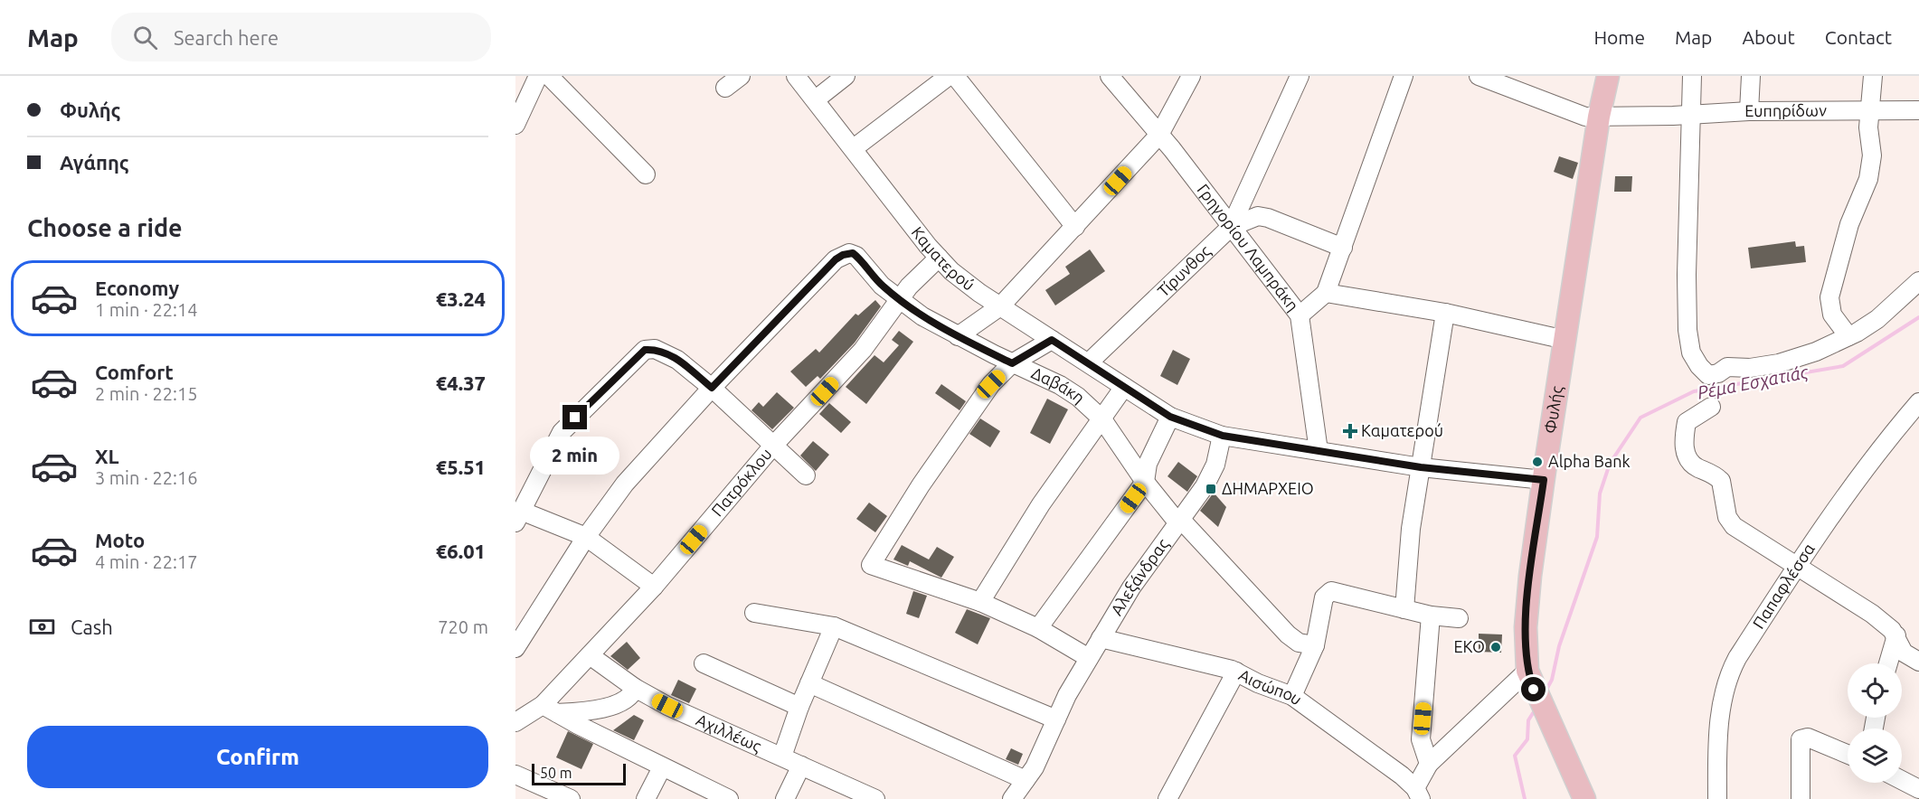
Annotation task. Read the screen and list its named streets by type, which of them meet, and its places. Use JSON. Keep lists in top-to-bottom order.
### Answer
{
  "streets": {
    "main road": ["Φυλής"],
    "street": [
      "Ευπηρίδων",
      "Γρηγορίου Λαμπράκη",
      "Καματερού",
      "Τίρυνθος",
      "Δαβάκη",
      "Πατρόκλου",
      "Αλεξάνδρας",
      "Παπαφλέσσα",
      "Αισώπου",
      "Αχιλλέως"
    ]
  },
  "crossings": [
    ["Ευπηρίδων", "Φυλής"],
    ["Γρηγορίου Λαμπράκη", "Καματερού"],
    ["Γρηγορίου Λαμπράκη", "Τίρυνθος"],
    ["Καματερού", "Τίρυνθος"],
    ["Καματερού", "Φυλής"],
    ["Καματερού", "Πατρόκλου"],
    ["Καματερού", "Αλεξάνδρας"],
    ["Δαβάκη", "Πατρόκλου"],
    ["Δαβάκη", "Αλεξάνδρας"],
    ["Πατρόκλου", "Αχιλλέως"],
    ["Αλεξάνδρας", "Αισώπου"]
  ],
  "water": ["Ρέμα Εσχατιάς"],
  "places": {
    "health": ["Καματερού"],
    "other": ["Alpha Bank", "EKO"],
    "transit": ["ΔΗΜΑΡΧΕΙΟ"]
  },
  "scale_bar": "50 m",
  "page": {
    "header": "Map",
    "search": "Search here",
    "nav": [
      "Home",
      "Map",
      "About",
      "Contact"
    ],
    "banner": ["Φυλής", "Αγάπης"],
    "heading": "Choose a ride",
    "list": [
      {
        "name": "Economy",
        "note": "1 min · 22:14",
        "value": "€3.24"
      },
      {
        "name": "Comfort",
        "note": "2 min · 22:15",
        "value": "€4.37"
      },
      {
        "name": "XL",
        "note": "3 min · 22:16",
        "value": "€5.51"
      },
      {
        "name": "Moto",
        "note": "4 min · 22:17",
        "value": "€6.01"
      }
    ],
    "bubble": "2 min",
    "pay": ["Cash", "720 m"],
    "buttons": "Confirm",
    "scale": "50 m"
  }
}
